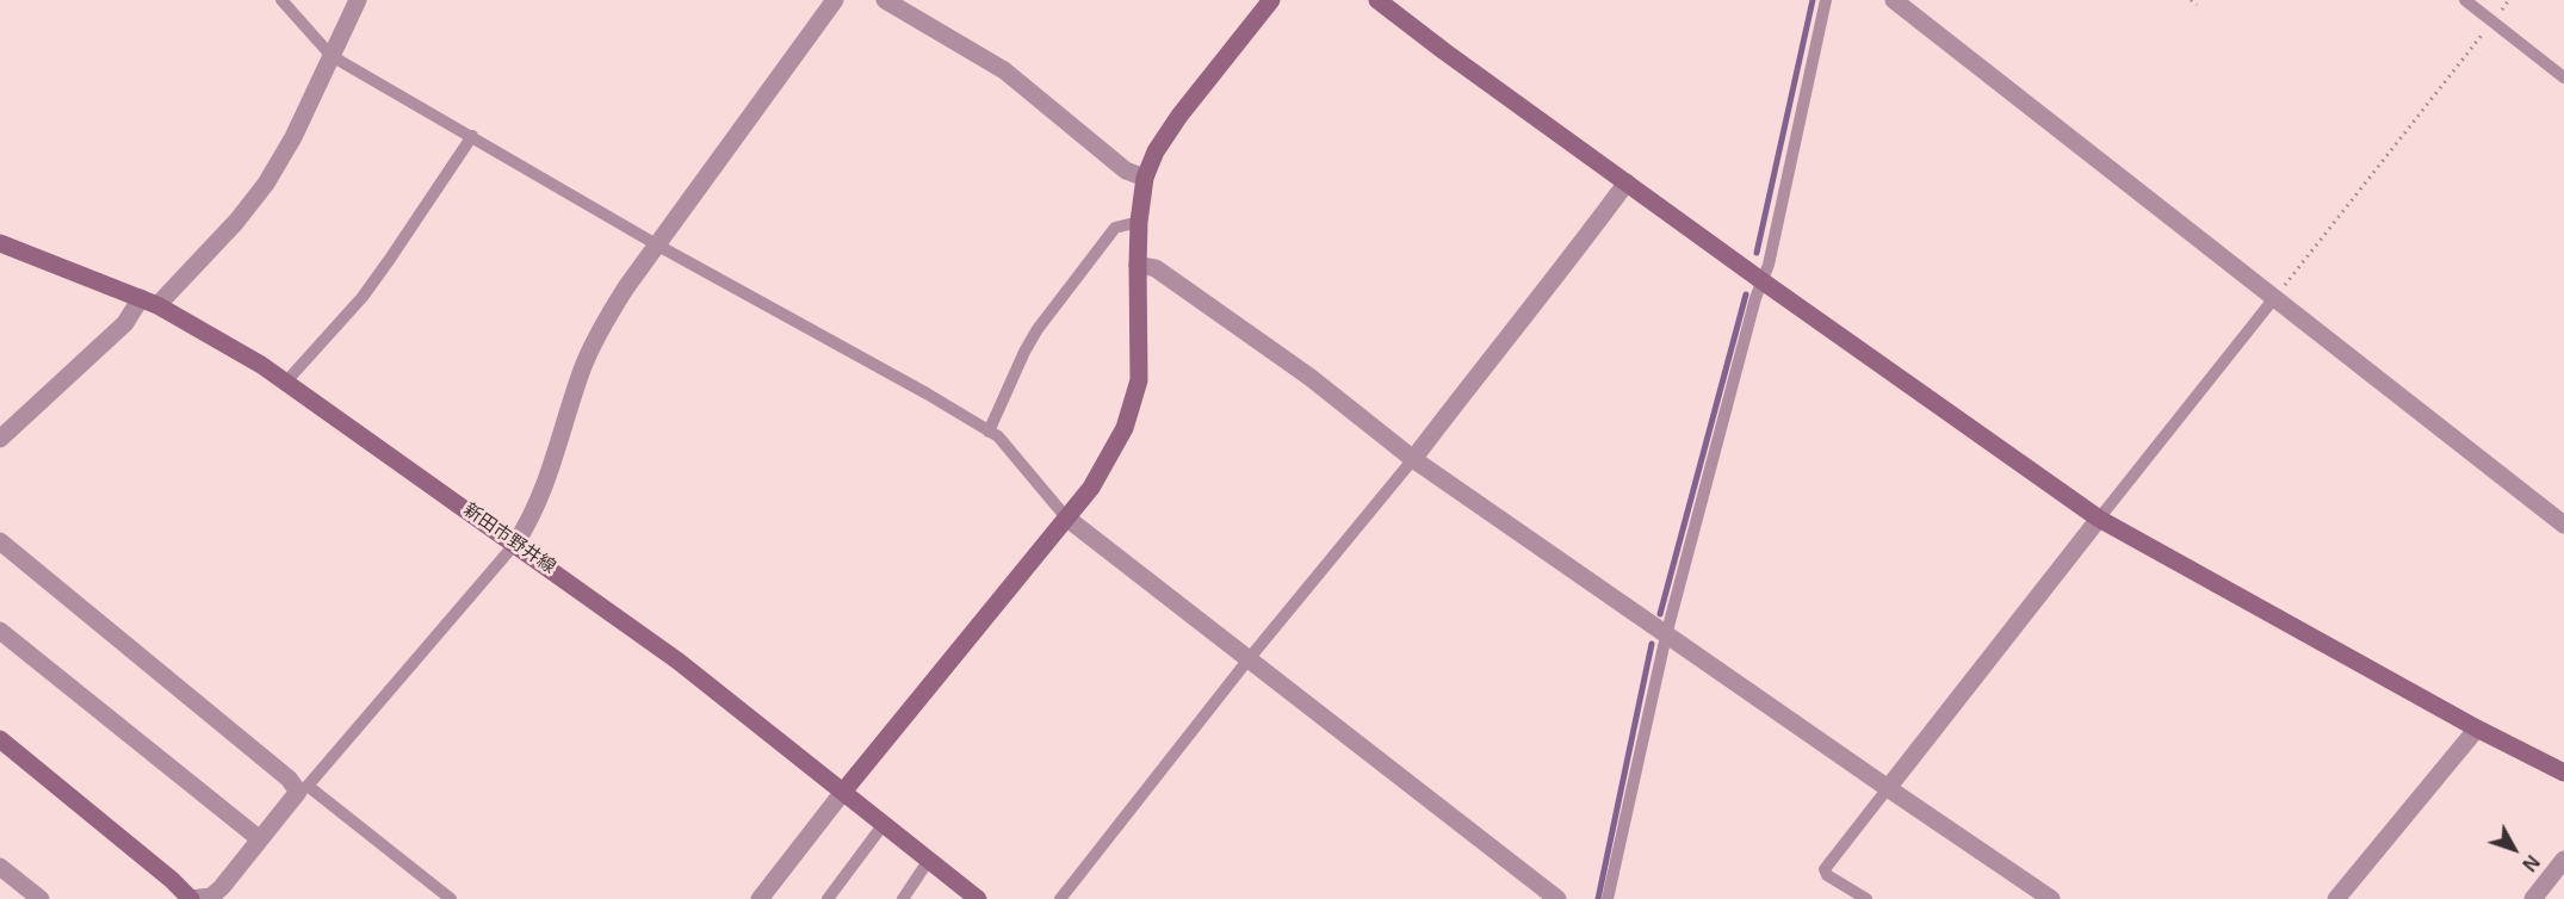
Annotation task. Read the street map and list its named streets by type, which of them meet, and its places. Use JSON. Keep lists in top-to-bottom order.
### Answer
{
  "streets": {
    "street": ["新田市野井線"]
  },
  "north": "bottom right"
}
